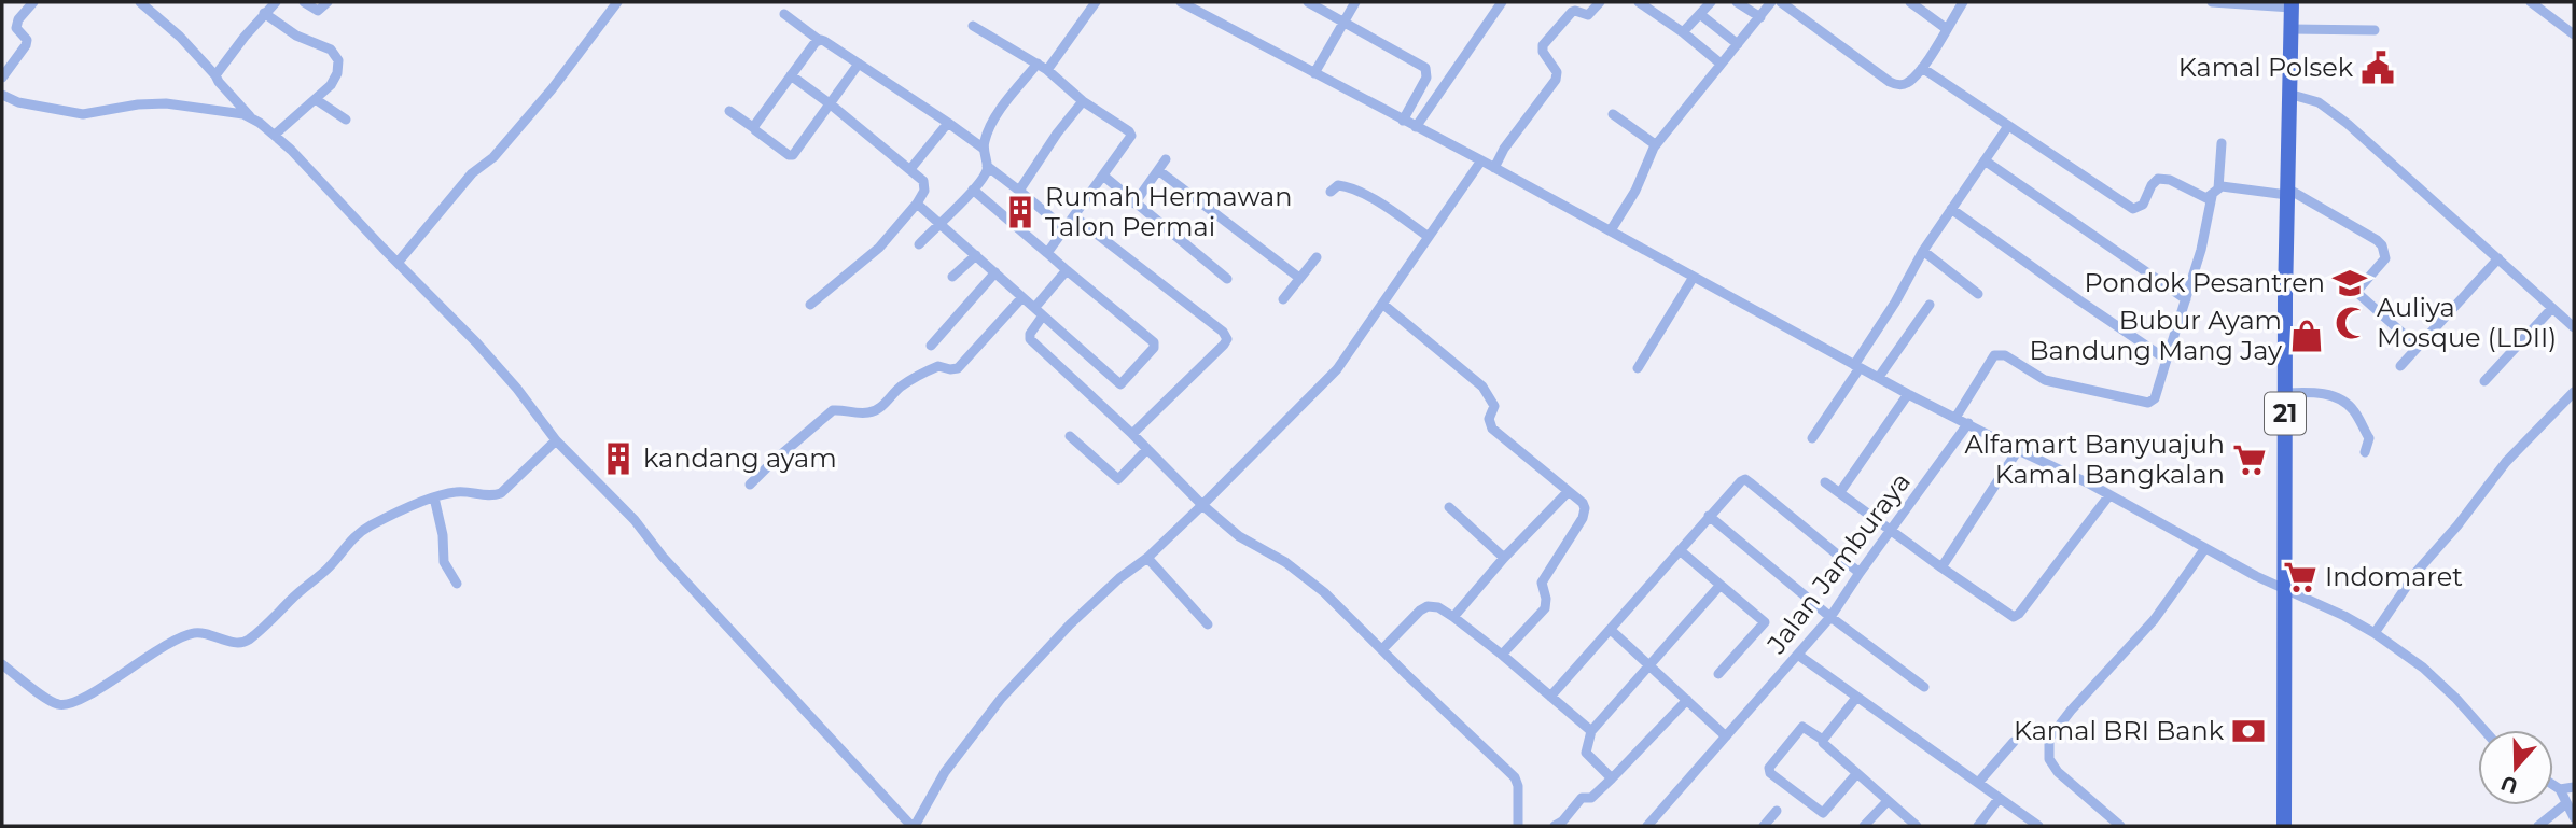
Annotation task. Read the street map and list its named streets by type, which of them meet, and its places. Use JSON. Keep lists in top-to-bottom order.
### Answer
{
  "streets": {
    "highway": ["21"],
    "street": ["Jalan Jamburaya"]
  },
  "places": {
    "public building": ["Kamal Polsek"],
    "building": ["Rumah Hermawan Talon Permai", "kandang ayam"],
    "school or university": ["Pondok Pesantren"],
    "mosque": ["Auliya Mosque (LDII)"],
    "shop": ["Bubur Ayam Bandung Mang Jay"],
    "supermarket": ["Alfamart Banyuajuh Kamal Bangkalan", "Indomaret"],
    "bank": ["Kamal BRI Bank"]
  },
  "north": "bottom"
}
